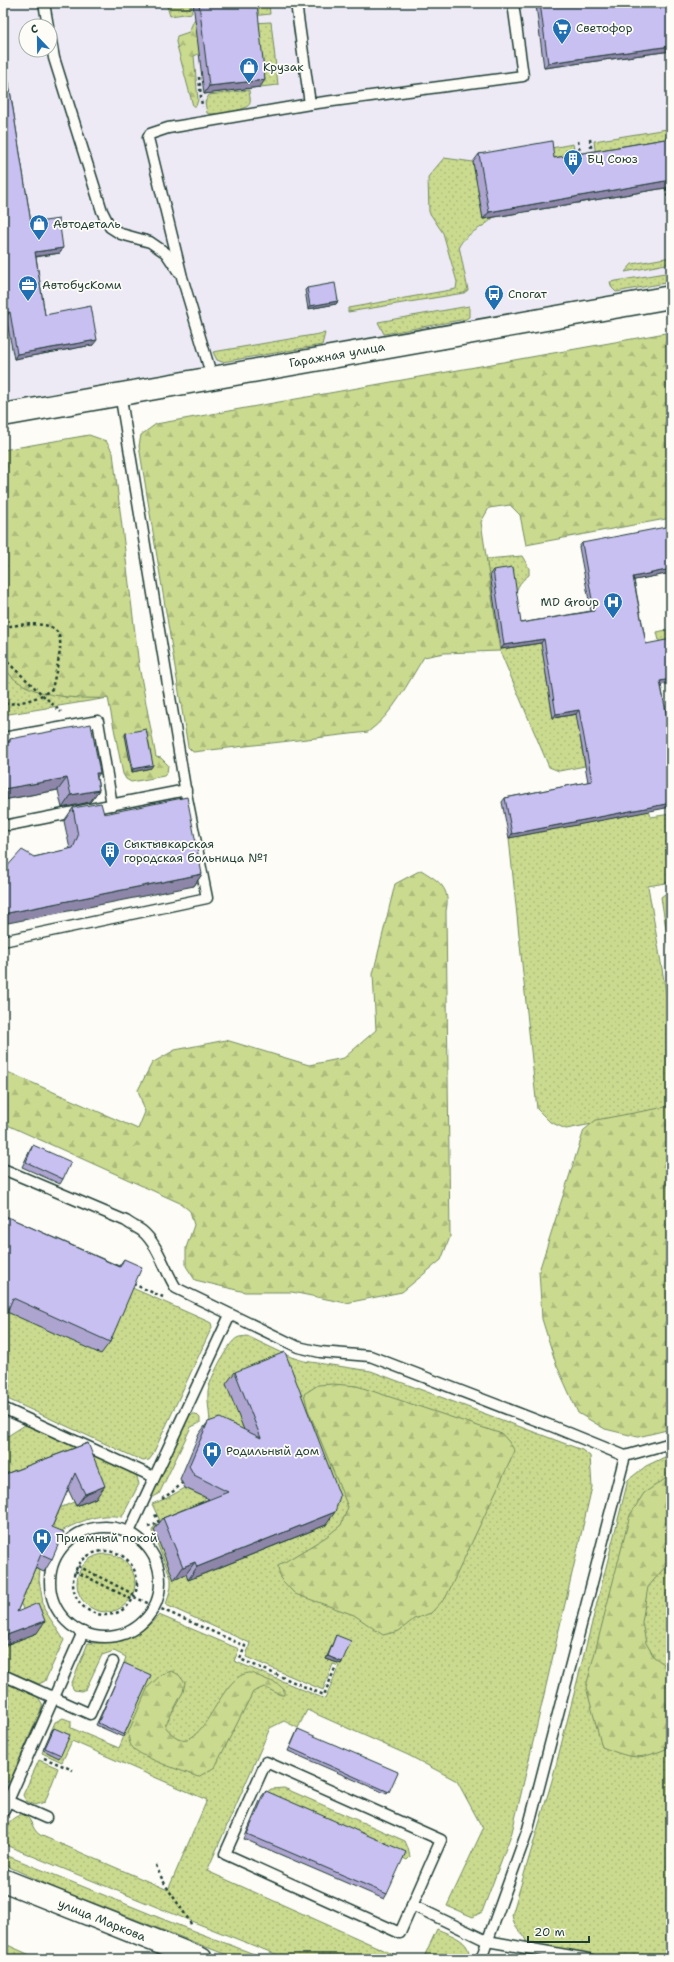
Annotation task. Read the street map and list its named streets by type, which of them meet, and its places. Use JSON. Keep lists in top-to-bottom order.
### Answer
{
  "streets": {
    "street": ["Гаражная улица", "улица Маркова"]
  },
  "places": {
    "supermarket": ["Светофор"],
    "shop": ["Крузак", "Автодеталь"],
    "building": ["БЦ Союз", "Сыктывкарская городская больница №1"],
    "office": ["АвтобусКоми"],
    "bus stop": ["Спогат"],
    "hospital": ["MD Group", "Родильный дом", "Приемный покой"]
  },
  "scale_bar": "20 m",
  "north": "top"
}
